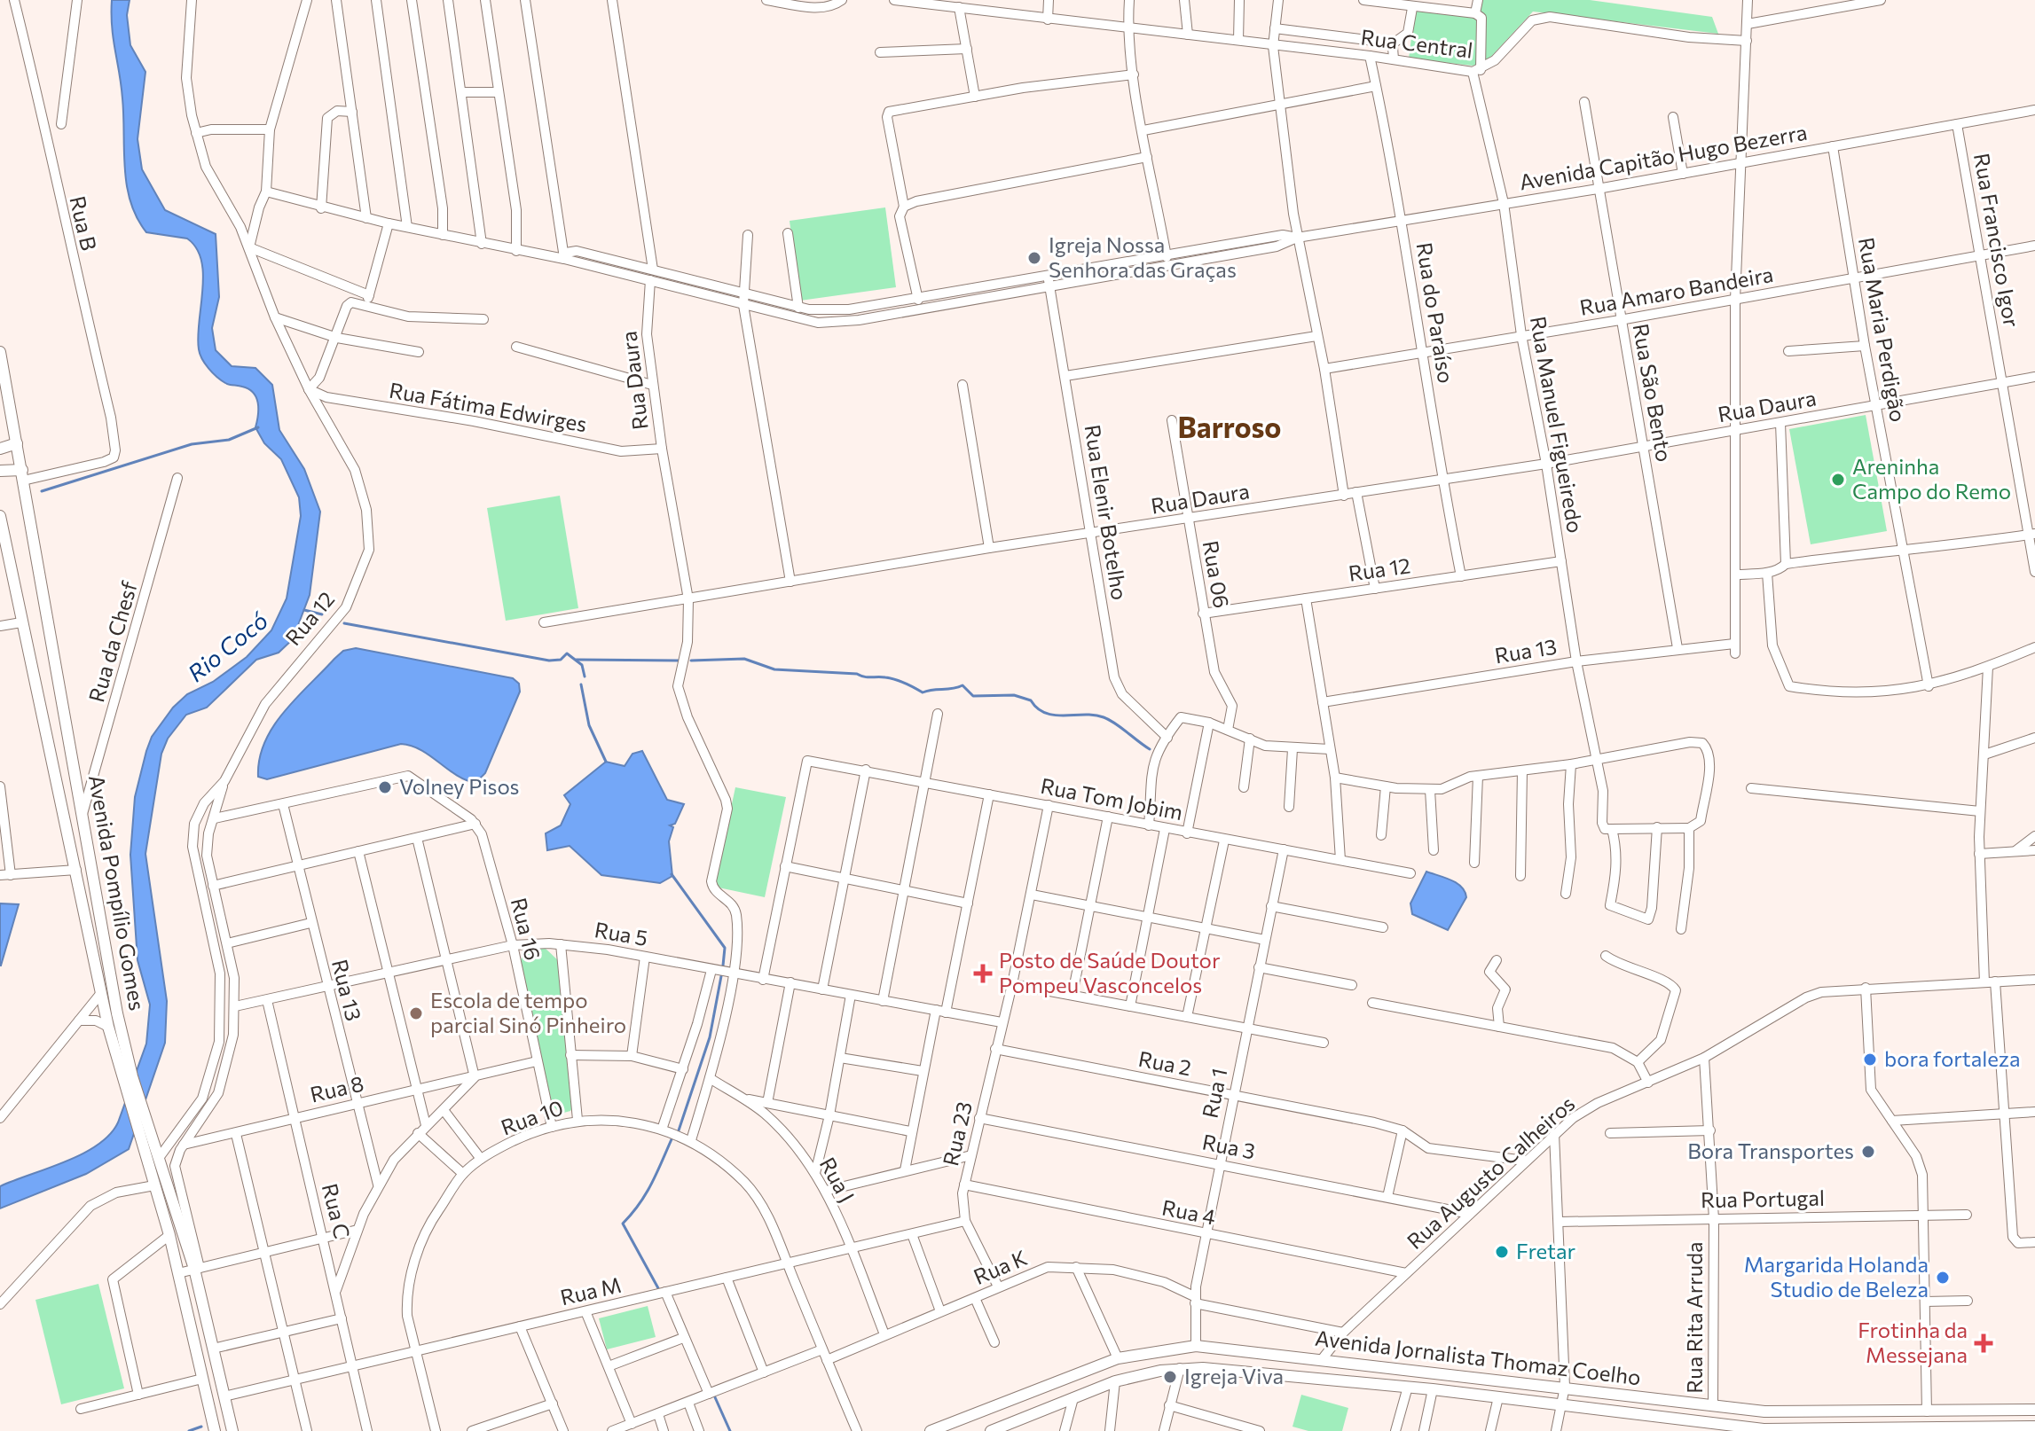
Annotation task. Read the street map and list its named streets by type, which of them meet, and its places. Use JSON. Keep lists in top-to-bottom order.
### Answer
{
  "streets": {
    "main road": ["Avenida Pompílio Gomes", "Avenida Jornalista Thomaz Coelho"],
    "street": [
      "Rua Central",
      "Avenida Capitão Hugo Bezerra",
      "Rua B",
      "Rua Francisco Igor",
      "Rua Amaro Bandeira",
      "Rua do Paraíso",
      "Rua Maria Perdigão",
      "Rua Daura",
      "Rua São Bento",
      "Rua Fátima Edwirges",
      "Rua Manuel Figueiredo",
      "Rua Elenir Botelho",
      "Rua 12",
      "Rua 06",
      "Rua da Chesf",
      "Rua 13",
      "Rua Tom Jobim",
      "Rua 16",
      "Rua 5",
      "Rua 2",
      "Rua 8",
      "Rua 1",
      "Rua 10",
      "Rua 23",
      "Rua 3",
      "Rua Augusto Calheiros",
      "Rua J",
      "Rua Portugal",
      "Rua C",
      "Rua 4",
      "Rua K",
      "Rua M",
      "Rua Rita Arruda"
    ]
  },
  "crossings": [
    ["Rua Central", "Rua do Paraíso"],
    ["Rua Central", "Rua Manuel Figueiredo"],
    ["Avenida Capitão Hugo Bezerra", "Rua Francisco Igor"],
    ["Avenida Capitão Hugo Bezerra", "Rua do Paraíso"],
    ["Avenida Capitão Hugo Bezerra", "Rua Maria Perdigão"],
    ["Avenida Capitão Hugo Bezerra", "Rua Daura"],
    ["Avenida Capitão Hugo Bezerra", "Rua São Bento"],
    ["Avenida Capitão Hugo Bezerra", "Rua Manuel Figueiredo"],
    ["Avenida Capitão Hugo Bezerra", "Rua Elenir Botelho"],
    ["Rua B", "Avenida Pompílio Gomes"],
    ["Rua Francisco Igor", "Rua Amaro Bandeira"],
    ["Rua Francisco Igor", "Rua Daura"],
    ["Rua Amaro Bandeira", "Rua do Paraíso"],
    ["Rua Amaro Bandeira", "Rua Maria Perdigão"],
    ["Rua Amaro Bandeira", "Rua São Bento"],
    ["Rua Amaro Bandeira", "Rua Manuel Figueiredo"],
    ["Rua do Paraíso", "Rua Daura"],
    ["Rua do Paraíso", "Rua 12"],
    ["Rua Maria Perdigão", "Rua Daura"],
    ["Rua Daura", "Rua São Bento"],
    ["Rua Daura", "Rua Fátima Edwirges"],
    ["Rua Daura", "Rua Manuel Figueiredo"],
    ["Rua Daura", "Rua Elenir Botelho"],
    ["Rua Daura", "Rua 06"],
    ["Rua São Bento", "Rua 13"],
    ["Rua Fátima Edwirges", "Rua 12"],
    ["Rua Manuel Figueiredo", "Rua 12"],
    ["Rua Manuel Figueiredo", "Rua 13"],
    ["Rua 12", "Rua 06"],
    ["Rua 12", "Avenida Pompílio Gomes"],
    ["Rua 12", "Rua 5"],
    ["Rua 12", "Rua 8"],
    ["Rua da Chesf", "Avenida Pompílio Gomes"],
    ["Rua 13", "Rua 5"],
    ["Rua 13", "Rua 8"],
    ["Rua Tom Jobim", "Rua 1"],
    ["Rua Tom Jobim", "Rua 23"],
    ["Avenida Pompílio Gomes", "Rua M"],
    ["Rua 16", "Rua 5"],
    ["Rua 16", "Rua 8"],
    ["Rua 16", "Rua 10"],
    ["Rua 5", "Rua 23"],
    ["Rua 5", "Rua C"],
    ["Rua 2", "Rua 1"],
    ["Rua 2", "Rua 23"],
    ["Rua 2", "Rua Augusto Calheiros"],
    ["Rua 8", "Rua C"],
    ["Rua 1", "Rua 3"],
    ["Rua 1", "Rua 4"],
    ["Rua 1", "Rua K"],
    ["Rua 1", "Avenida Jornalista Thomaz Coelho"],
    ["Rua 10", "Rua K"],
    ["Rua 10", "Rua M"],
    ["Rua 23", "Rua 3"],
    ["Rua 23", "Rua 4"],
    ["Rua 23", "Rua K"],
    ["Rua 23", "Rua M"],
    ["Rua 3", "Rua Augusto Calheiros"],
    ["Rua Augusto Calheiros", "Rua 4"],
    ["Rua Augusto Calheiros", "Rua Rita Arruda"],
    ["Rua Augusto Calheiros", "Avenida Jornalista Thomaz Coelho"],
    ["Rua J", "Rua K"],
    ["Rua J", "Rua M"],
    ["Rua Portugal", "Rua Rita Arruda"],
    ["Rua C", "Rua M"],
    ["Rua Rita Arruda", "Avenida Jornalista Thomaz Coelho"]
  ],
  "districts": ["Barroso"],
  "water": ["Rio Cocó"],
  "places": {
    "other": [
      "Igreja Nossa Senhora das Graças",
      "Areninha Campo do Remo",
      "Volney Pisos",
      "Escola de tempo parcial Sinó Pinheiro",
      "bora fortaleza",
      "Bora Transportes",
      "Fretar",
      "Margarida Holanda Studio de Beleza",
      "Igreja Viva"
    ],
    "health": ["Posto de Saúde Doutor Pompeu Vasconcelos", "Frotinha da Messejana"]
  }
}
